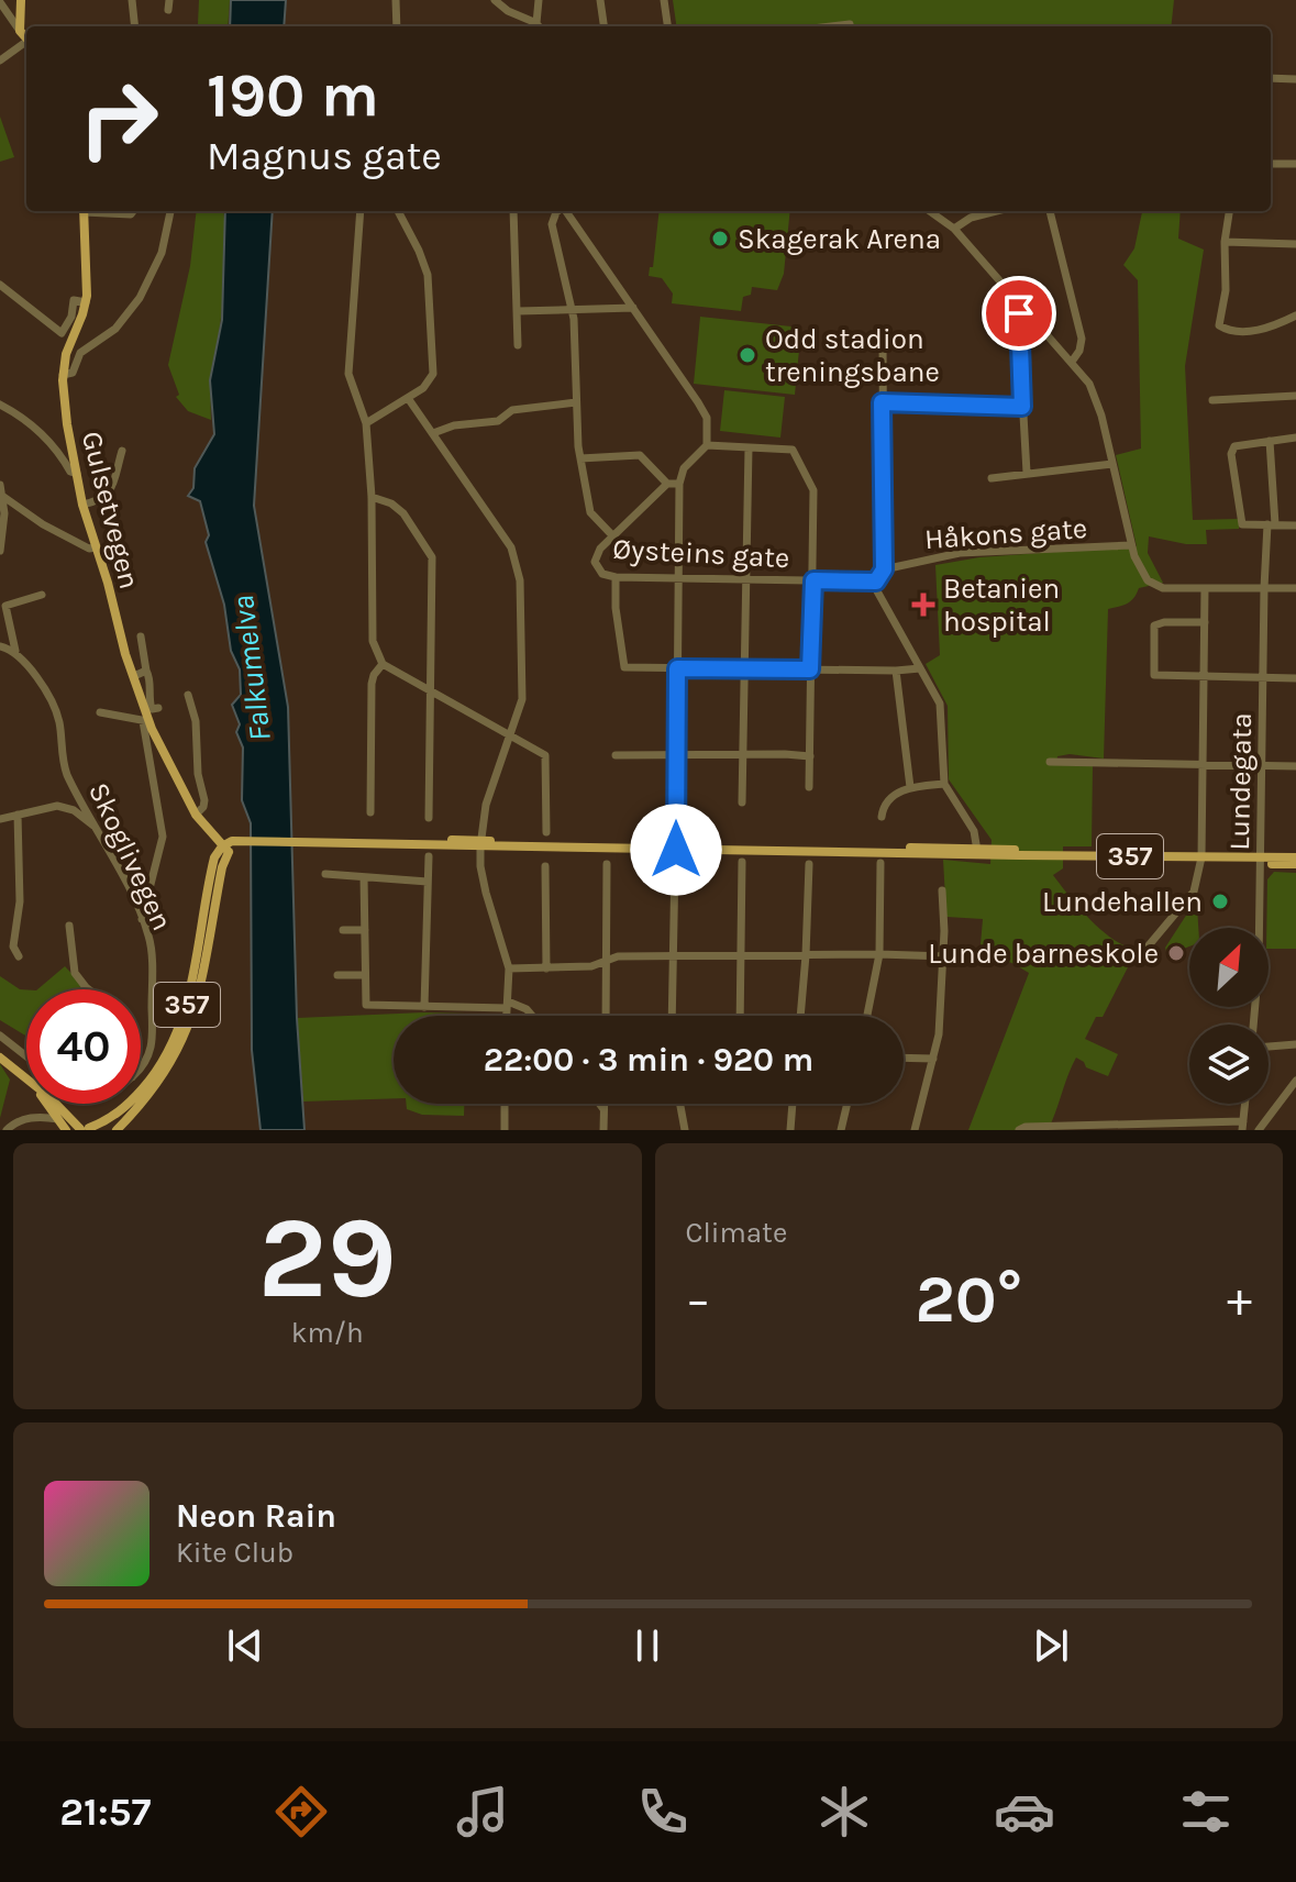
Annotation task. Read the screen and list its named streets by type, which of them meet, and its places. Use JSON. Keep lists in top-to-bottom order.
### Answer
{
  "streets": {
    "main road": ["Gulsetvegen", "357"],
    "street": [
      "Håkons gate",
      "Øysteins gate",
      "Lundegata",
      "Skoglivegen"
    ]
  },
  "crossings": [
    ["Gulsetvegen", "357"],
    ["Lundegata", "357"]
  ],
  "water": ["Falkumelva"],
  "places": {
    "other": [
      "Skagerak Arena",
      "Odd stadion treningsbane",
      "Lundehallen",
      "Lunde barneskole"
    ],
    "health": ["Betanien hospital"]
  },
  "north": "top right",
  "page": {
    "turn": ["190 m", "Magnus gate"],
    "limit": "40",
    "trip": "22:00 · 3 min · 920 m",
    "tile": [
      ["29", "km/h"],
      "Climate"
    ],
    "heat": ["−", "20°", "+"],
    "song": ["Neon Rain", "Kite Club"],
    "tabs": "21:57"
  }
}
